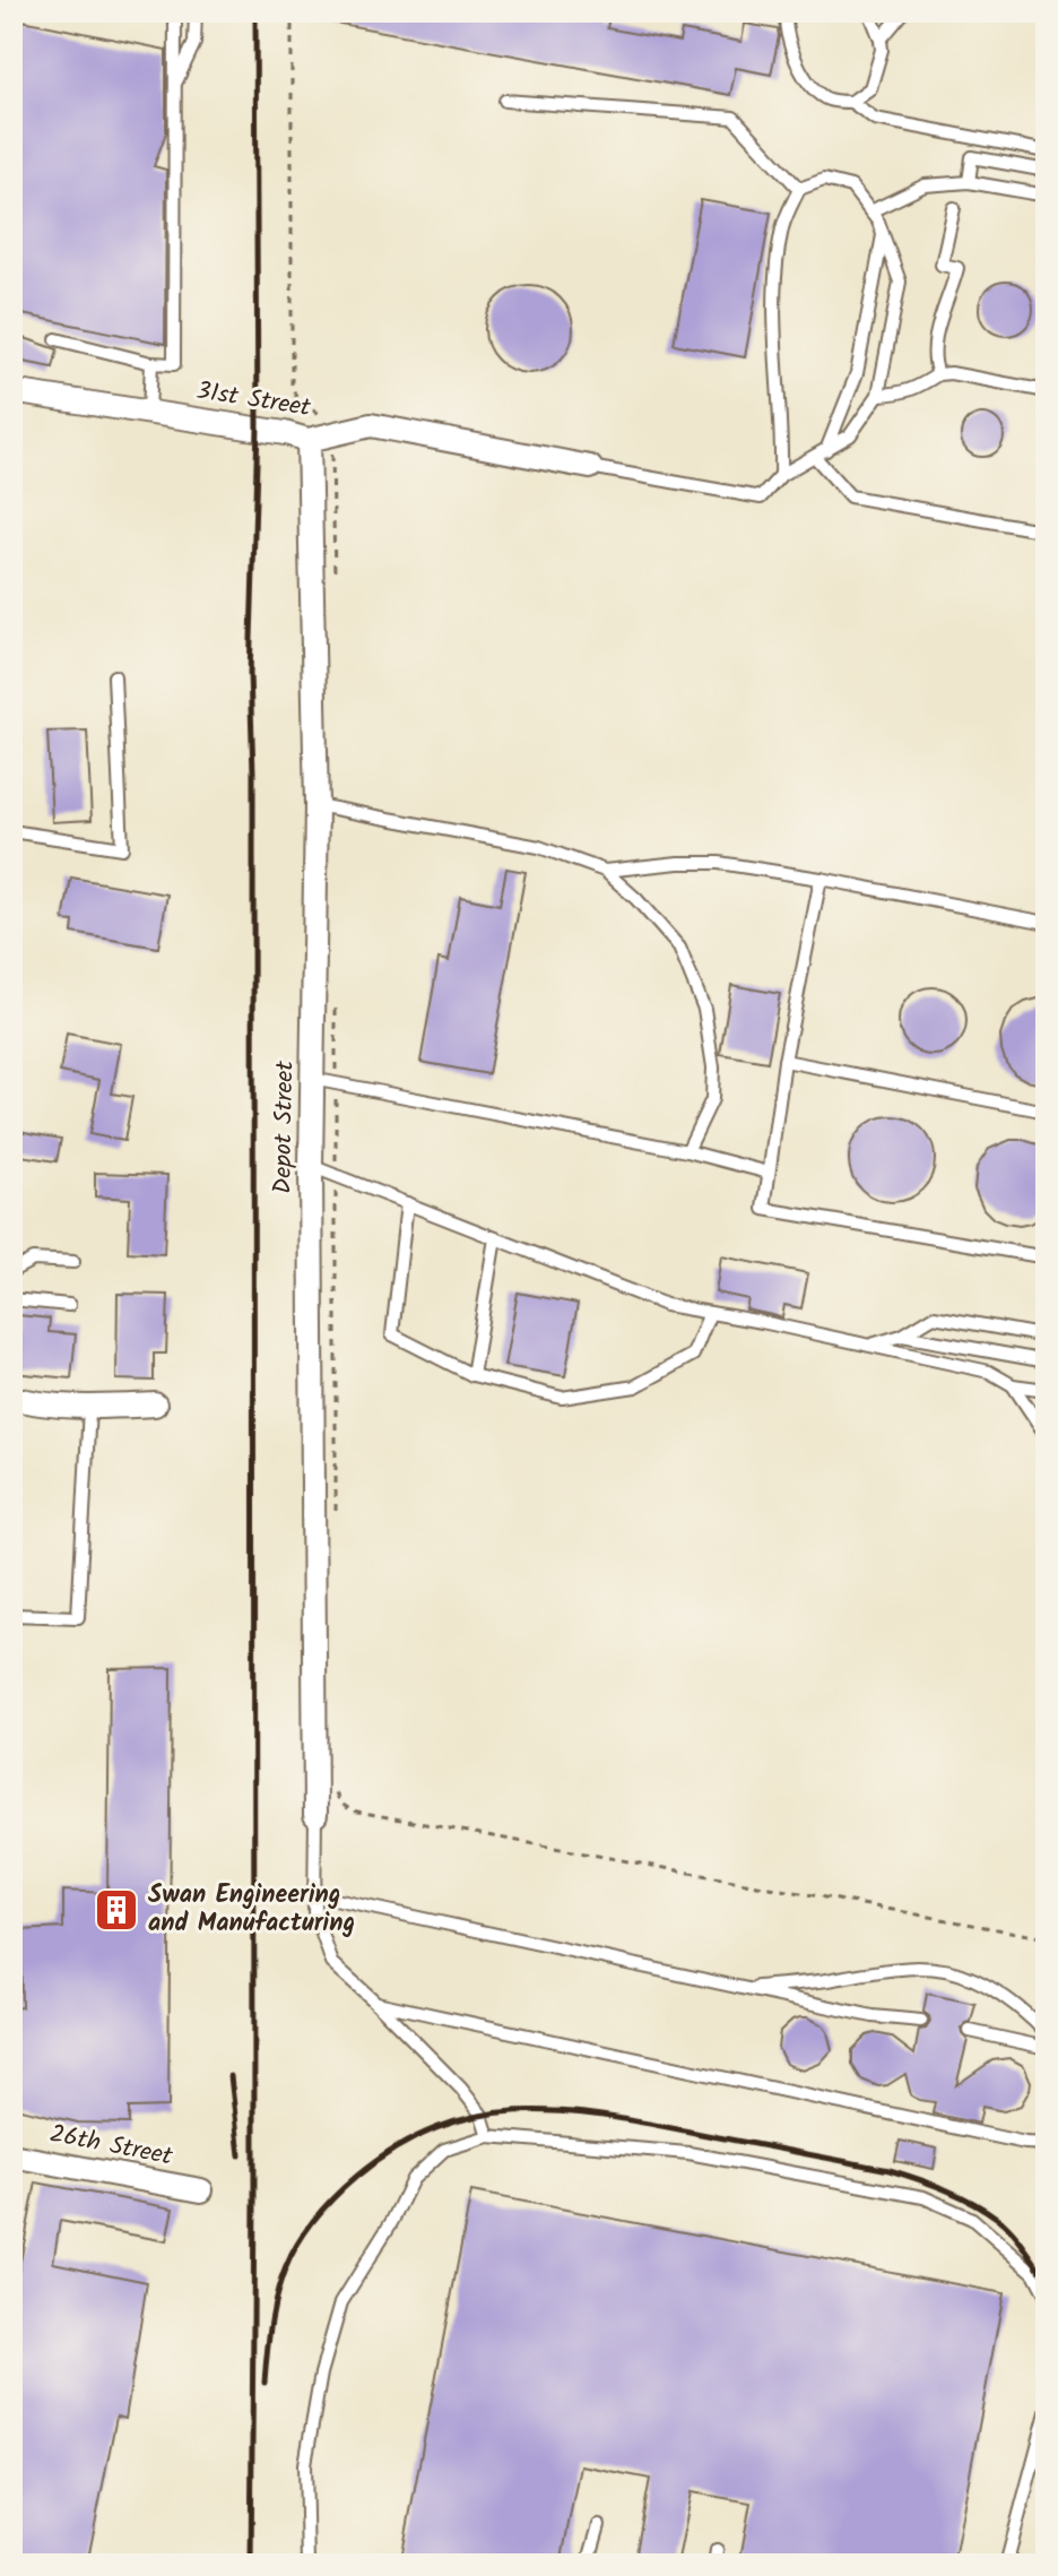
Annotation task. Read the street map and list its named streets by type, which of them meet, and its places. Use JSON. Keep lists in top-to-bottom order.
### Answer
{
  "streets": {
    "street": ["31st Street", "Depot Street", "26th Street"]
  },
  "crossings": [
    ["31st Street", "Depot Street"]
  ],
  "places": {
    "building": ["Swan Engineering and Manufacturing"]
  }
}
